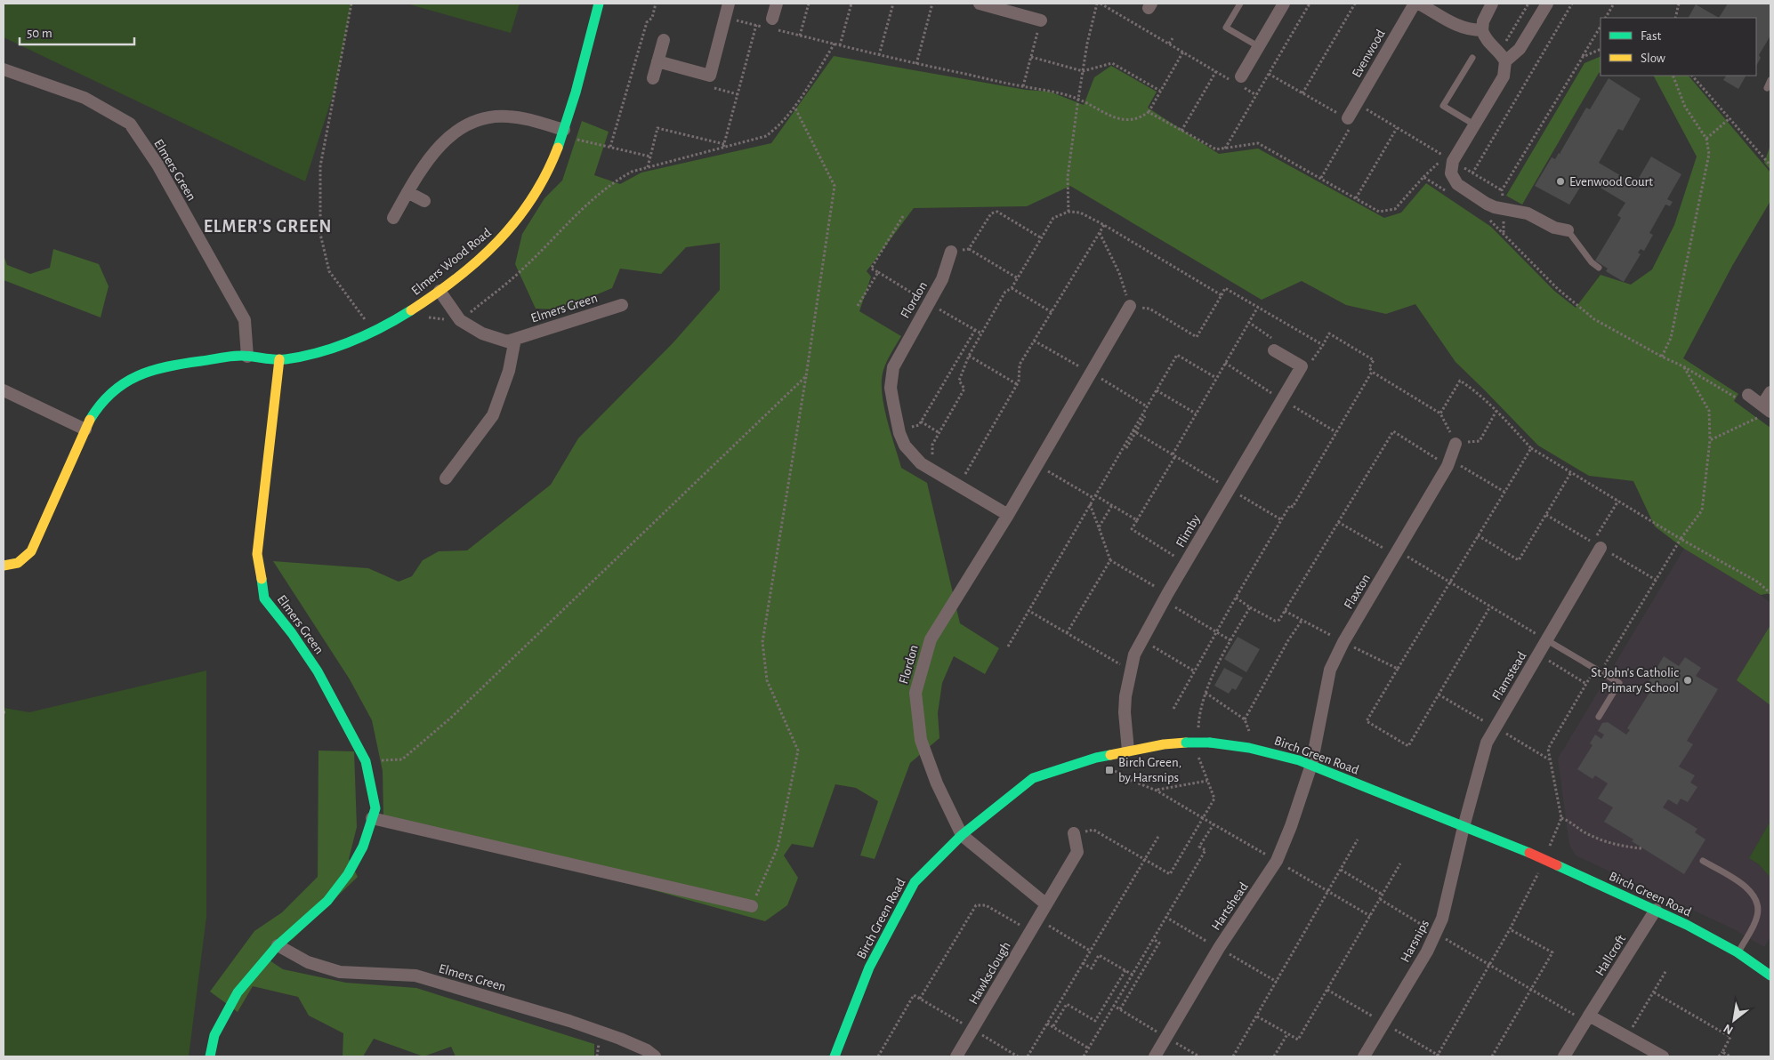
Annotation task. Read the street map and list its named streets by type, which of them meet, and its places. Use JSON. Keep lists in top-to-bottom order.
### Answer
{
  "streets": {
    "street": [
      "Evenwood",
      "Elmers Green",
      "Elmers Wood Road",
      "Flordon",
      "Flimby",
      "Flaxton",
      "Flamstead",
      "Birch Green Road",
      "Hartshead",
      "Harsnips",
      "Hallcroft",
      "Hawksclough"
    ]
  },
  "crossings": [
    ["Elmers Green", "Elmers Wood Road"],
    ["Flordon", "Birch Green Road"],
    ["Flimby", "Birch Green Road"],
    ["Flaxton", "Birch Green Road"],
    ["Flaxton", "Hartshead"],
    ["Flamstead", "Birch Green Road"],
    ["Flamstead", "Harsnips"],
    ["Birch Green Road", "Hartshead"],
    ["Birch Green Road", "Harsnips"],
    ["Birch Green Road", "Hallcroft"]
  ],
  "districts": ["ELMER'S GREEN"],
  "places": {
    "other": ["Evenwood Court", "St John's Catholic Primary School"],
    "transit": ["Birch Green, by Harsnips"]
  },
  "legend": ["Fast", "Slow"],
  "scale_bar": "50 m",
  "north": "bottom left"
}
